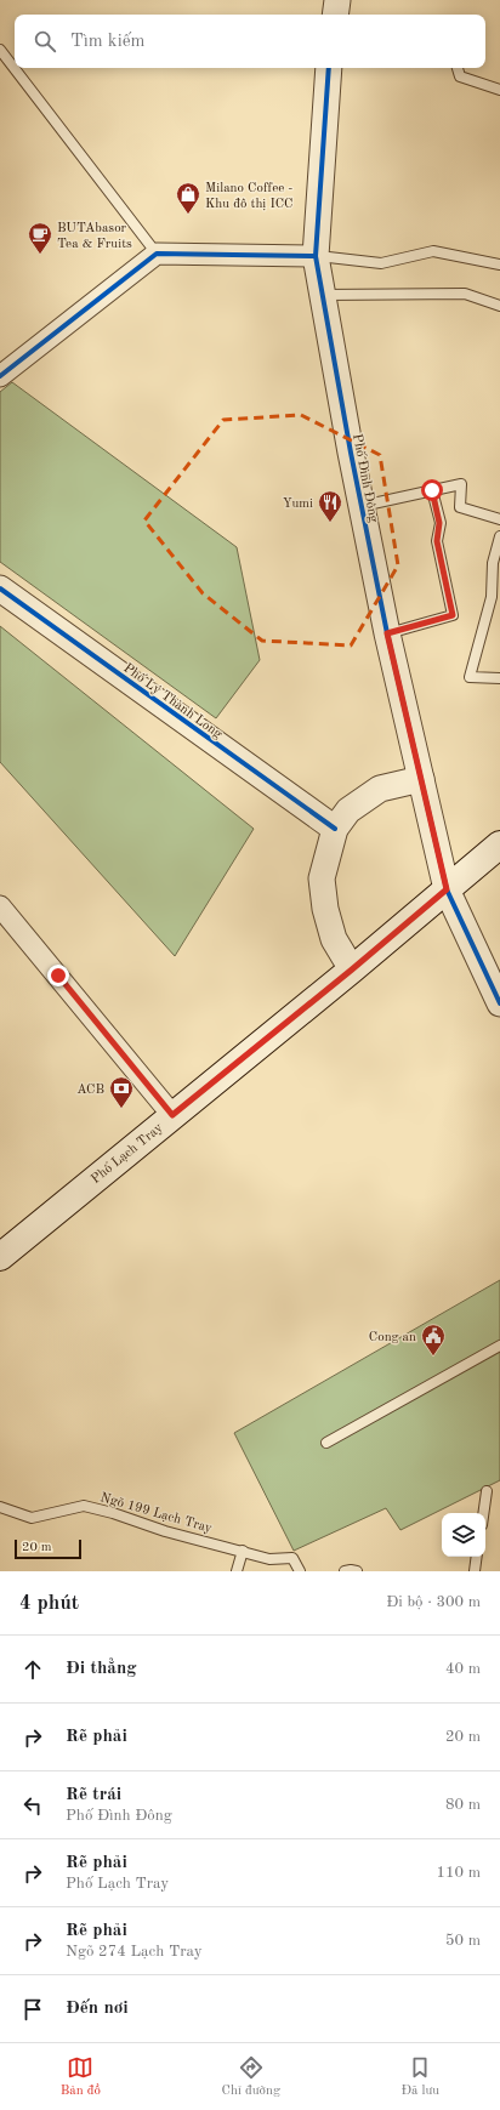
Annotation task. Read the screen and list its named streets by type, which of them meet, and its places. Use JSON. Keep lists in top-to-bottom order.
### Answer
{
  "streets": {
    "main road": ["Phố Lạch Tray"],
    "street": ["Phố Đình Đông", "Phố Lý Thành Long"],
    "lane": ["Ngõ 199 Lạch Tray"]
  },
  "crossings": [
    ["Phố Đình Đông", "Phố Lạch Tray"]
  ],
  "places": {
    "shop": ["Milano Coffee - Khu đô thị ICC"],
    "cafe": ["BUTAbasor Tea & Fruits"],
    "restaurant": ["Yumi"],
    "bank": ["ACB"],
    "public building": ["Cong an"]
  },
  "scale_bar": "20 m",
  "page": {
    "search": "Tìm kiếm",
    "scale": "20 m",
    "heading": ["4 phút", "Đi bộ · 300 m"],
    "list": [
      ["Đi thẳng", "40 m"],
      ["Rẽ phải", "20 m"],
      ["Rẽ trái", "Phố Đình Đông", "80 m"],
      ["Rẽ phải", "Phố Lạch Tray", "110 m"],
      ["Rẽ phải", "Ngõ 274 Lạch Tray", "50 m"],
      "Đến nơi"
    ],
    "nav": ["Bản đồ", "Chỉ đường", "Đã lưu"]
  }
}
